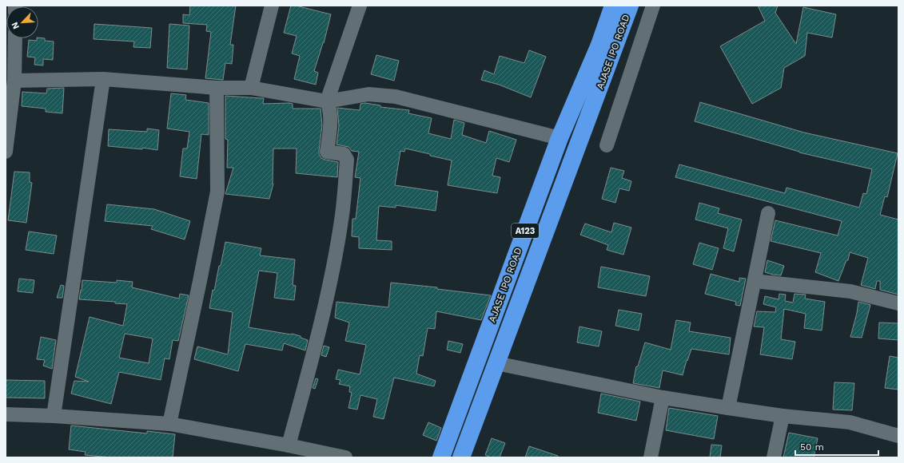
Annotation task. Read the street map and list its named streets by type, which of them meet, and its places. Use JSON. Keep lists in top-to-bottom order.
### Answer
{
  "streets": {
    "highway": ["AJASE IPO ROAD", "A123"]
  },
  "scale_bar": "50 m",
  "north": "bottom left"
}
